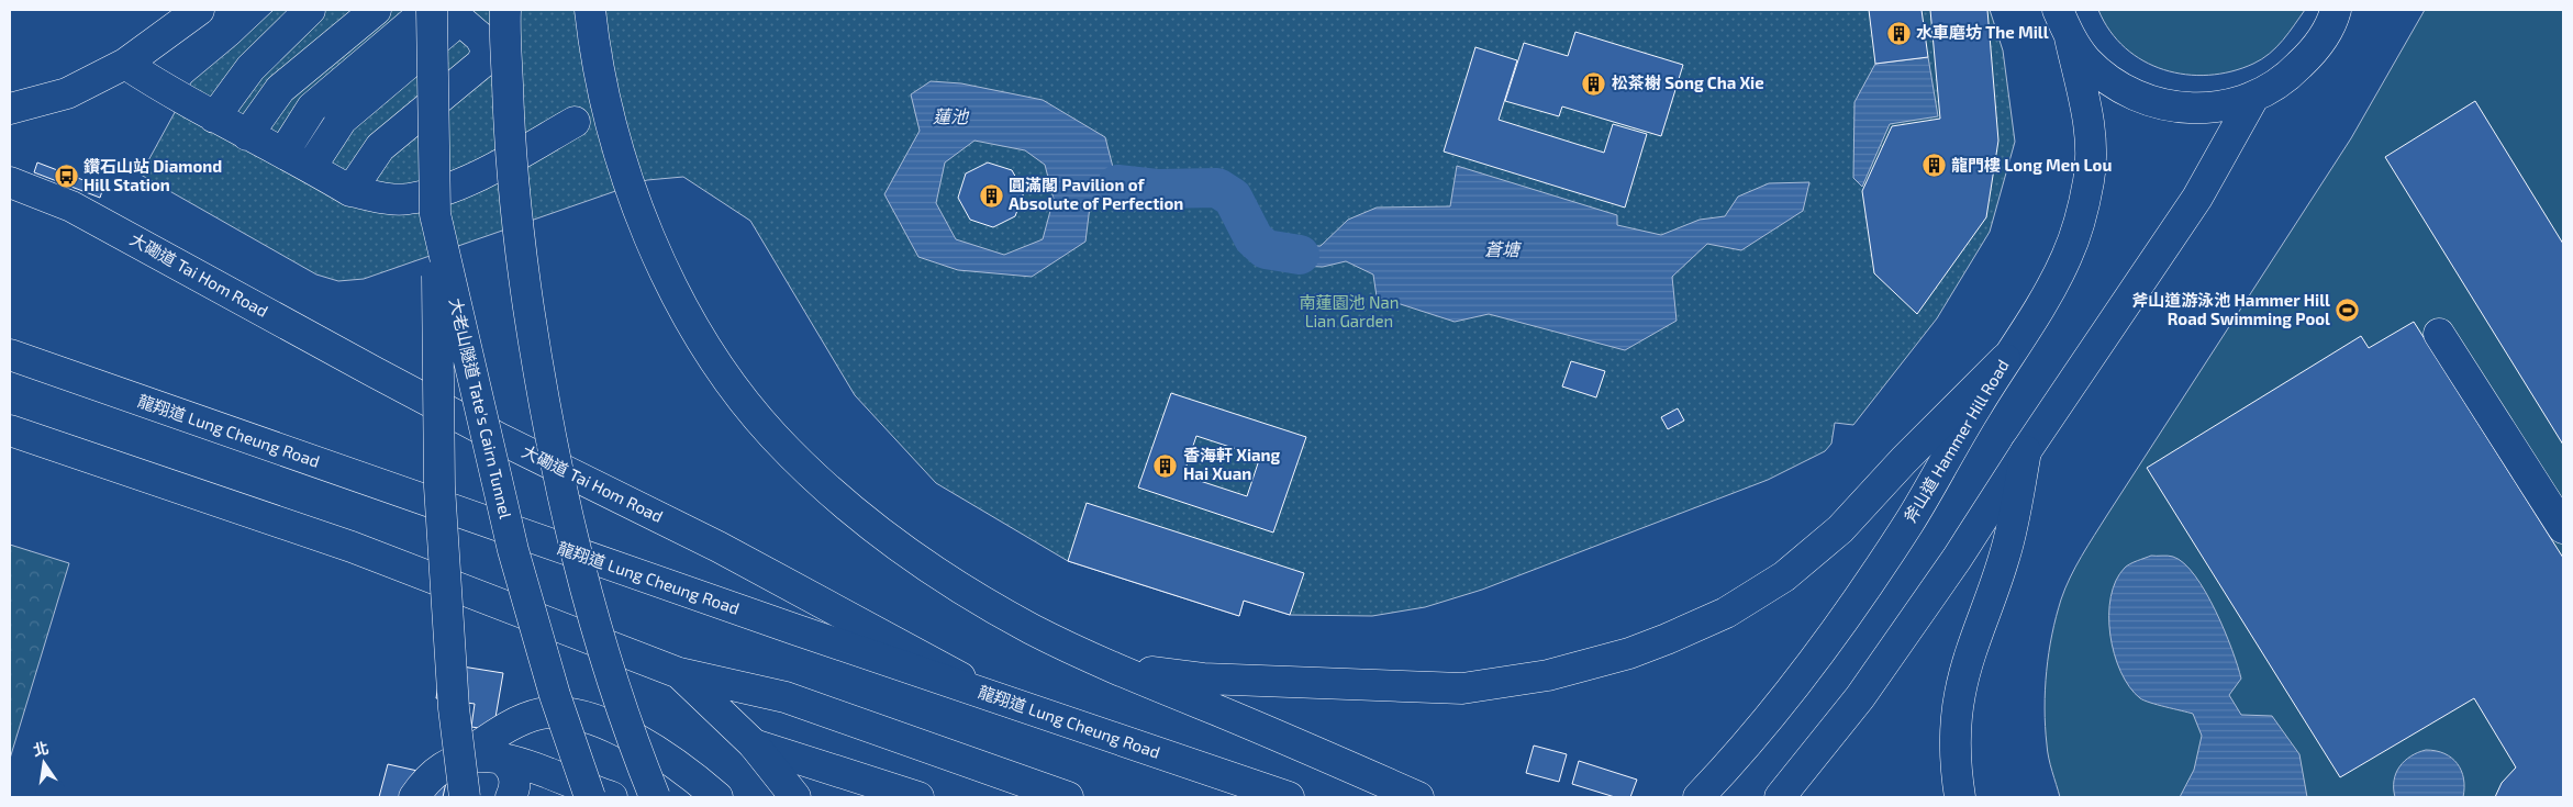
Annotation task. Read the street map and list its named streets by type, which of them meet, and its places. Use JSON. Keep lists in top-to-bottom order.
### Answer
{
  "streets": {
    "main road": [
      "大磡道 Tai Hom Road",
      "大老山隧道 Tate's Cairn Tunnel",
      "龍翔道 Lung Cheung Road",
      "斧山道 Hammer Hill Road"
    ]
  },
  "crossings": [
    ["大磡道 Tai Hom Road", "龍翔道 Lung Cheung Road"]
  ],
  "water": ["蓮池", "蒼塘"],
  "parks": ["南蓮園池 Nan Lian Garden"],
  "places": {
    "building": [
      "水車磨坊 The Mill",
      "松茶榭 Song Cha Xie",
      "龍門樓 Long Men Lou",
      "圓滿閣 Pavilion of Absolute of Perfection",
      "香海軒 Xiang Hai Xuan"
    ],
    "bus stop": ["鑽石山站 Diamond Hill Station"],
    "sports": ["斧山道游泳池 Hammer Hill Road Swimming Pool"]
  },
  "north": "top"
}
